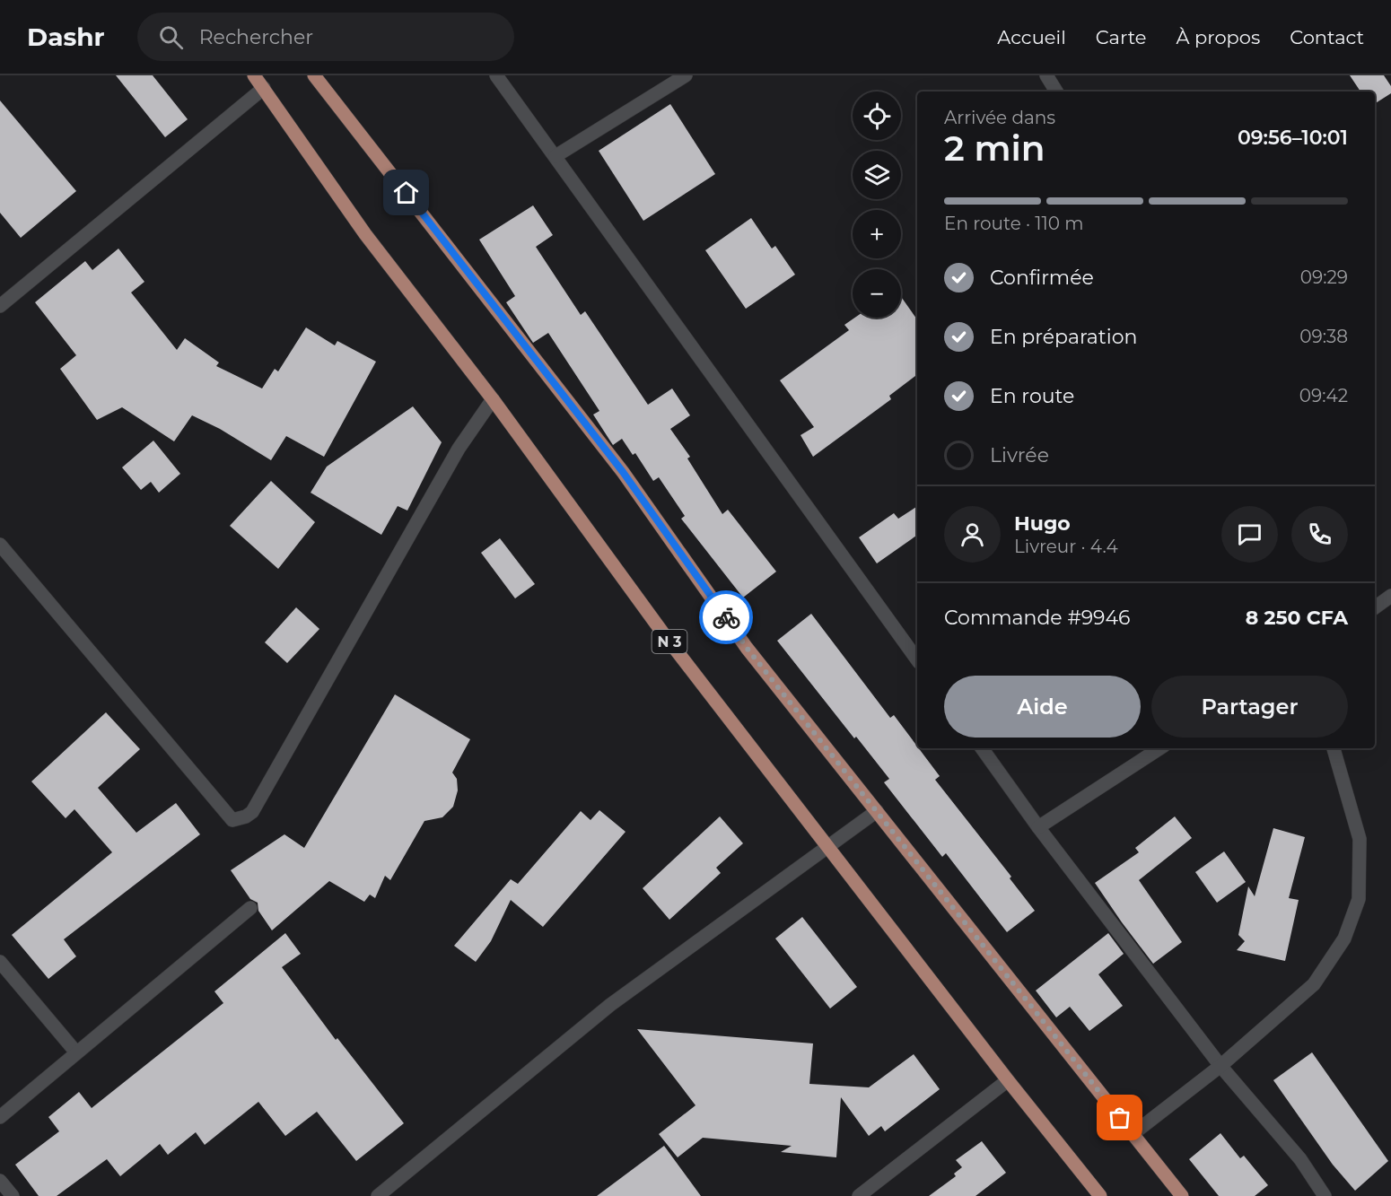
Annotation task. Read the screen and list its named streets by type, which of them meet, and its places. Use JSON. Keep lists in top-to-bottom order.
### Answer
{
  "streets": {
    "main road": ["N 3"]
  },
  "page": {
    "header": "Dashr",
    "search": "Rechercher",
    "nav": [
      "Accueil",
      "Carte",
      "À propos",
      "Contact"
    ],
    "map_buttons": ["+", "−"],
    "heading": ["2 min", "Arrivée dans", "09:56–10:01"],
    "panel": [
      "Hugo",
      "Livreur · 4.4",
      "Commande #9946",
      "8 250 CFA"
    ],
    "bar": "En route · 110 m",
    "list": [
      ["Confirmée", "09:29"],
      ["En préparation", "09:38"],
      ["En route", "09:42"],
      "Livrée"
    ],
    "buttons": ["Aide", "Partager"]
  }
}
